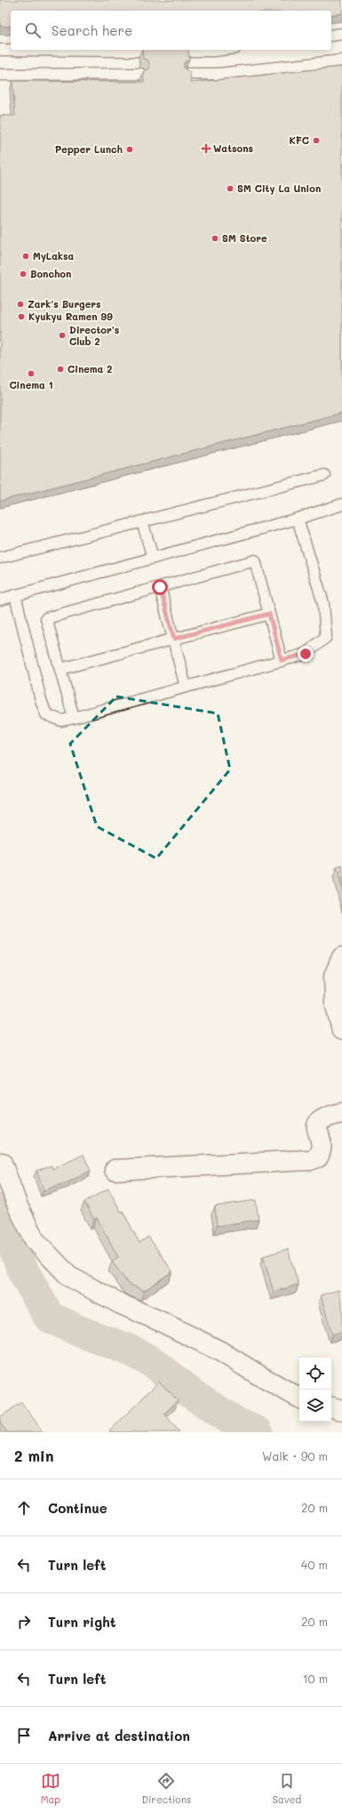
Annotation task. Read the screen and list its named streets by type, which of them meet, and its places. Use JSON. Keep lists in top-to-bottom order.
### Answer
{
  "places": {
    "other": [
      "KFC",
      "Pepper Lunch",
      "SM City La Union",
      "SM Store",
      "MyLaksa",
      "Bonchon",
      "Zark's Burgers",
      "Kyukyu Ramen 99",
      "Director's Club 2",
      "Cinema 2",
      "Cinema 1"
    ],
    "health": ["Watsons"]
  },
  "page": {
    "search": "Search here",
    "heading": ["2 min", "Walk · 90 m"],
    "list": [
      ["Continue", "20 m"],
      ["Turn left", "40 m"],
      ["Turn right", "20 m"],
      ["Turn left", "10 m"],
      "Arrive at destination"
    ],
    "nav": ["Map", "Directions", "Saved"]
  }
}
